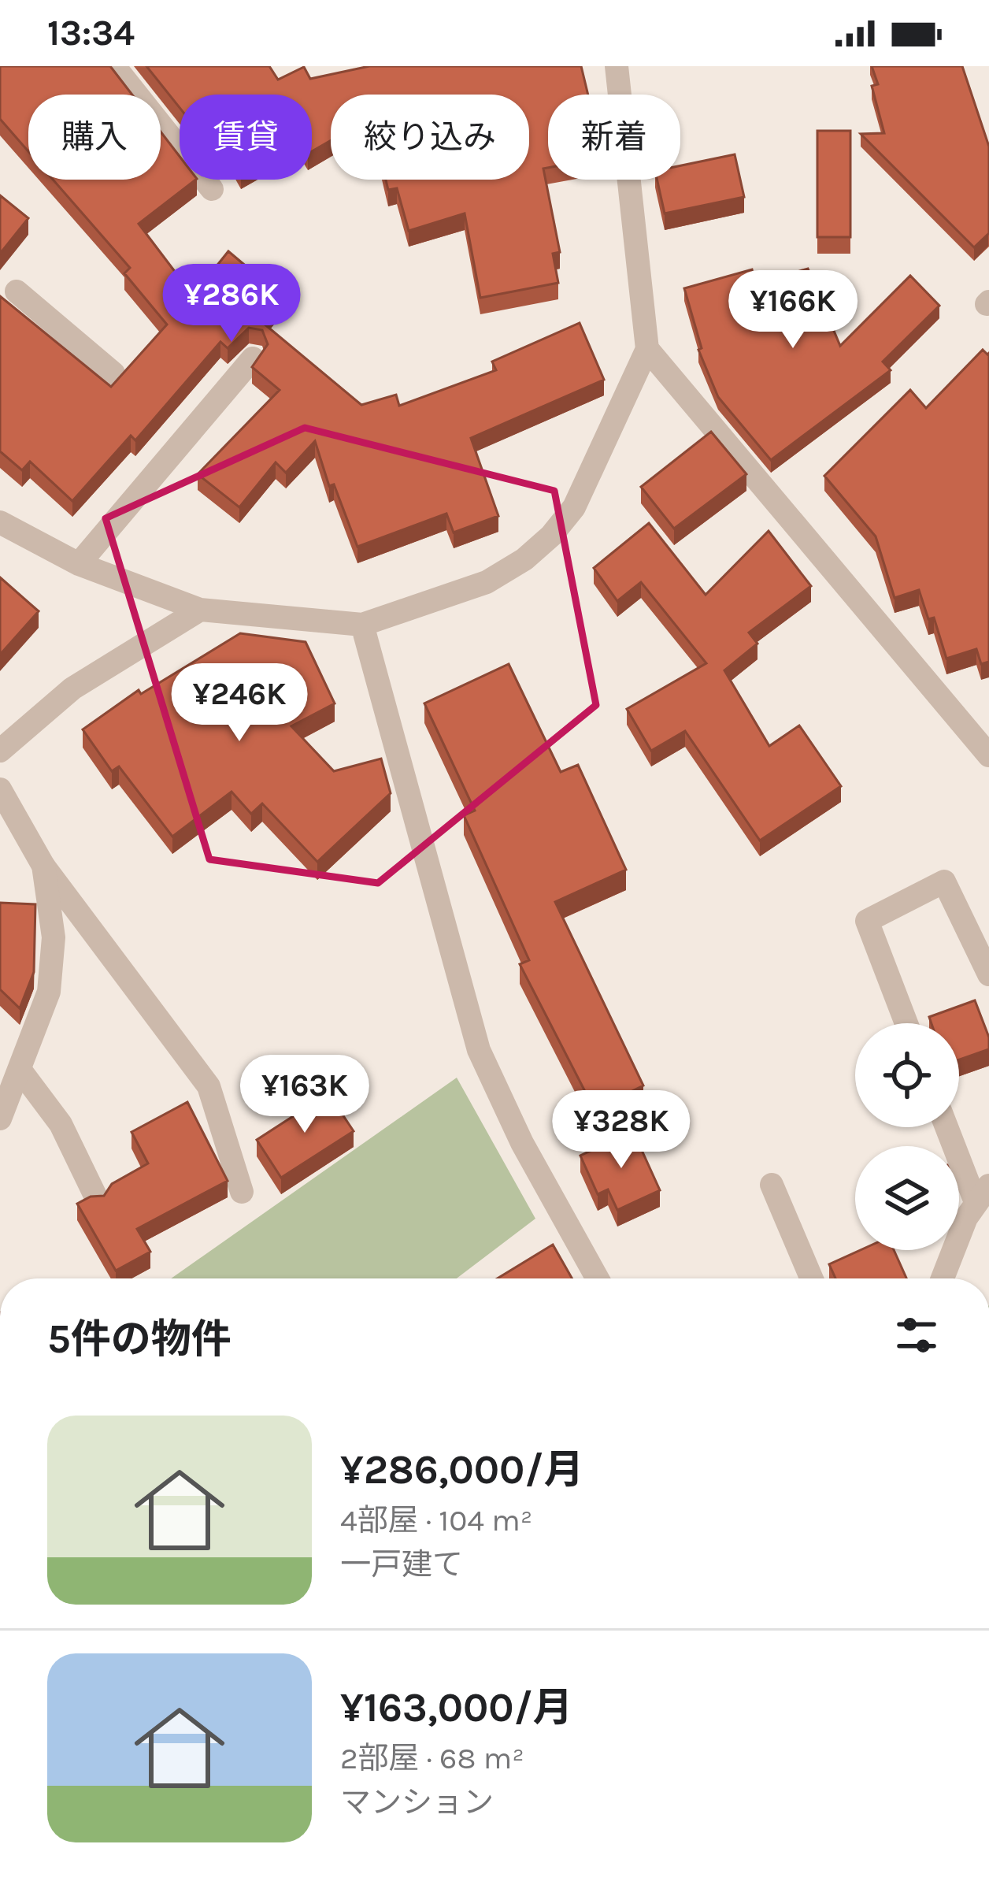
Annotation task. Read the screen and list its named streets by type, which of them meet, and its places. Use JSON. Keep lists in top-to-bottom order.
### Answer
{
  "page": {
    "status": "13:34",
    "chip": [
      "購入",
      "賃貸",
      "絞り込み",
      "新着"
    ],
    "price": [
      "¥286K",
      "¥166K",
      "¥246K",
      "¥163K",
      "¥328K"
    ],
    "heading": "5件の物件",
    "list": [
      {
        "name": "¥286,000/月",
        "note": "4部屋 · 104 m² · 一戸建て"
      },
      {
        "name": "¥163,000/月",
        "note": "2部屋 · 68 m² · マンション"
      }
    ]
  }
}
